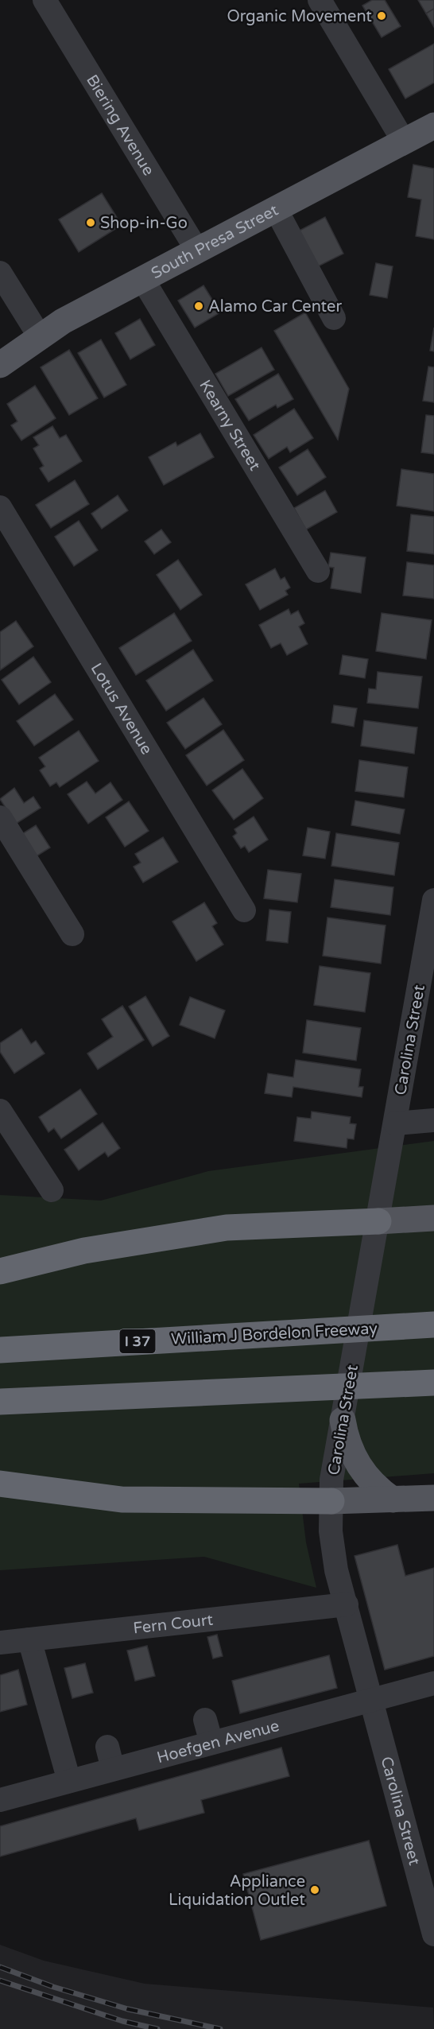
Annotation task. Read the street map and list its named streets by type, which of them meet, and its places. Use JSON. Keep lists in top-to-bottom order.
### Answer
{
  "streets": {
    "highway": ["William J Bordelon Freeway", "I 37"],
    "main road": ["South Presa Street"],
    "street": [
      "Biering Avenue",
      "Kearny Street",
      "Lotus Avenue",
      "Carolina Street",
      "Fern Court",
      "Hoefgen Avenue"
    ]
  },
  "crossings": [
    ["Biering Avenue", "South Presa Street"],
    ["South Presa Street", "Kearny Street"],
    ["Carolina Street", "Fern Court"],
    ["Carolina Street", "Hoefgen Avenue"]
  ],
  "places": [
    "Organic Movement",
    "Shop-in-Go",
    "Alamo Car Center",
    "Appliance Liquidation Outlet"
  ]
}
